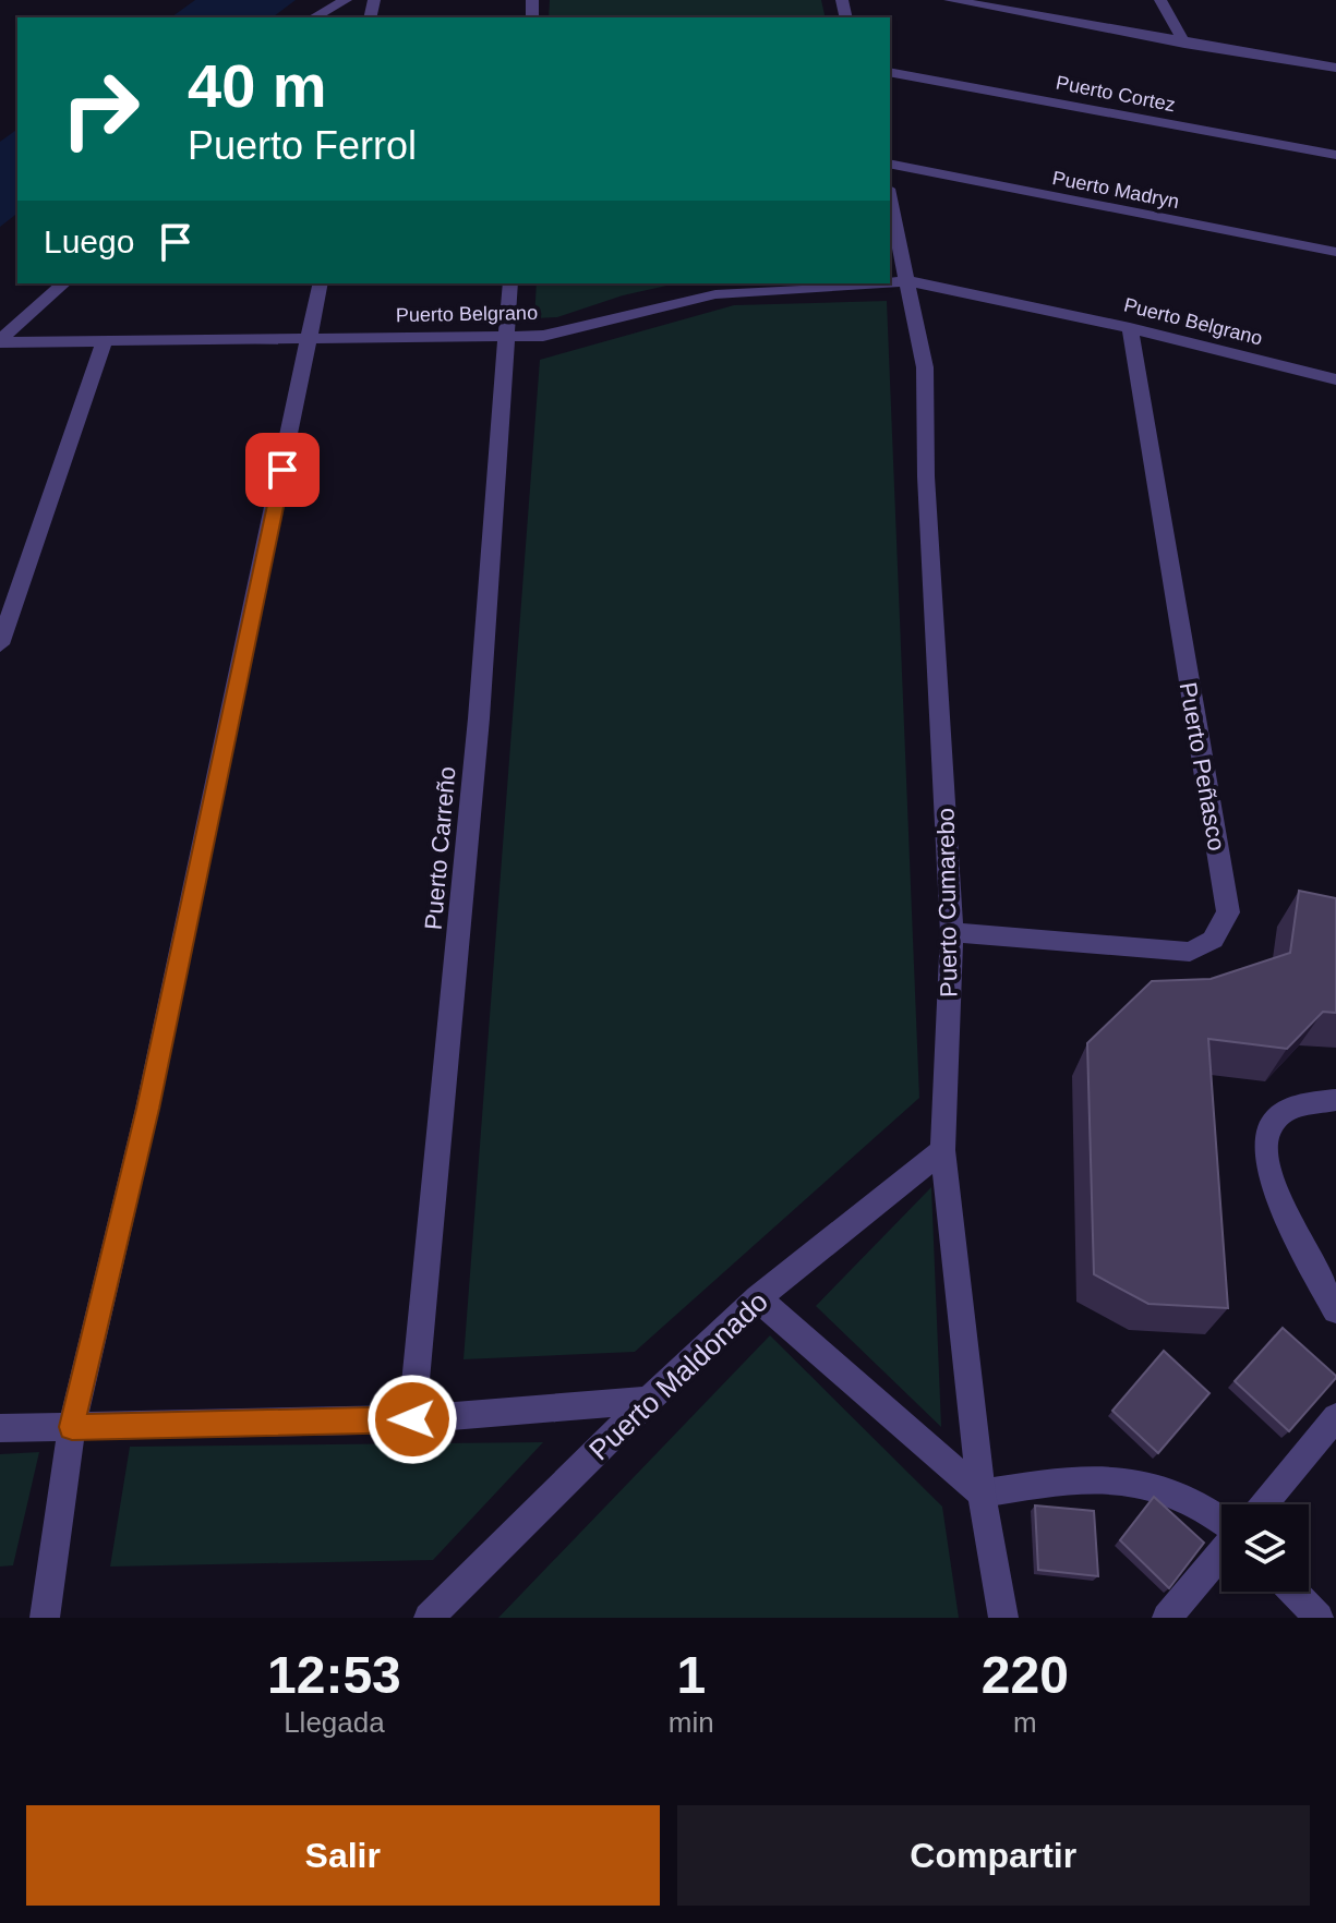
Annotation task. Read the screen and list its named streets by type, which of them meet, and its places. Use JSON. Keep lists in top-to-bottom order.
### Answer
{
  "streets": {
    "street": [
      "Puerto Cortez",
      "Puerto Madryn",
      "Puerto Belgrano",
      "Puerto Peñasco",
      "Puerto Carreño",
      "Puerto Cumarebo",
      "Puerto Maldonado"
    ]
  },
  "crossings": [
    ["Puerto Belgrano", "Puerto Peñasco"],
    ["Puerto Belgrano", "Puerto Carreño"],
    ["Puerto Belgrano", "Puerto Cumarebo"],
    ["Puerto Peñasco", "Puerto Cumarebo"],
    ["Puerto Cumarebo", "Puerto Maldonado"]
  ],
  "page": {
    "turn": ["40 m", "Puerto Ferrol"],
    "then": "Luego",
    "eta": [
      "12:53",
      "Llegada",
      "1",
      "min",
      "220",
      "m"
    ],
    "buttons": ["Salir", "Compartir"]
  }
}
